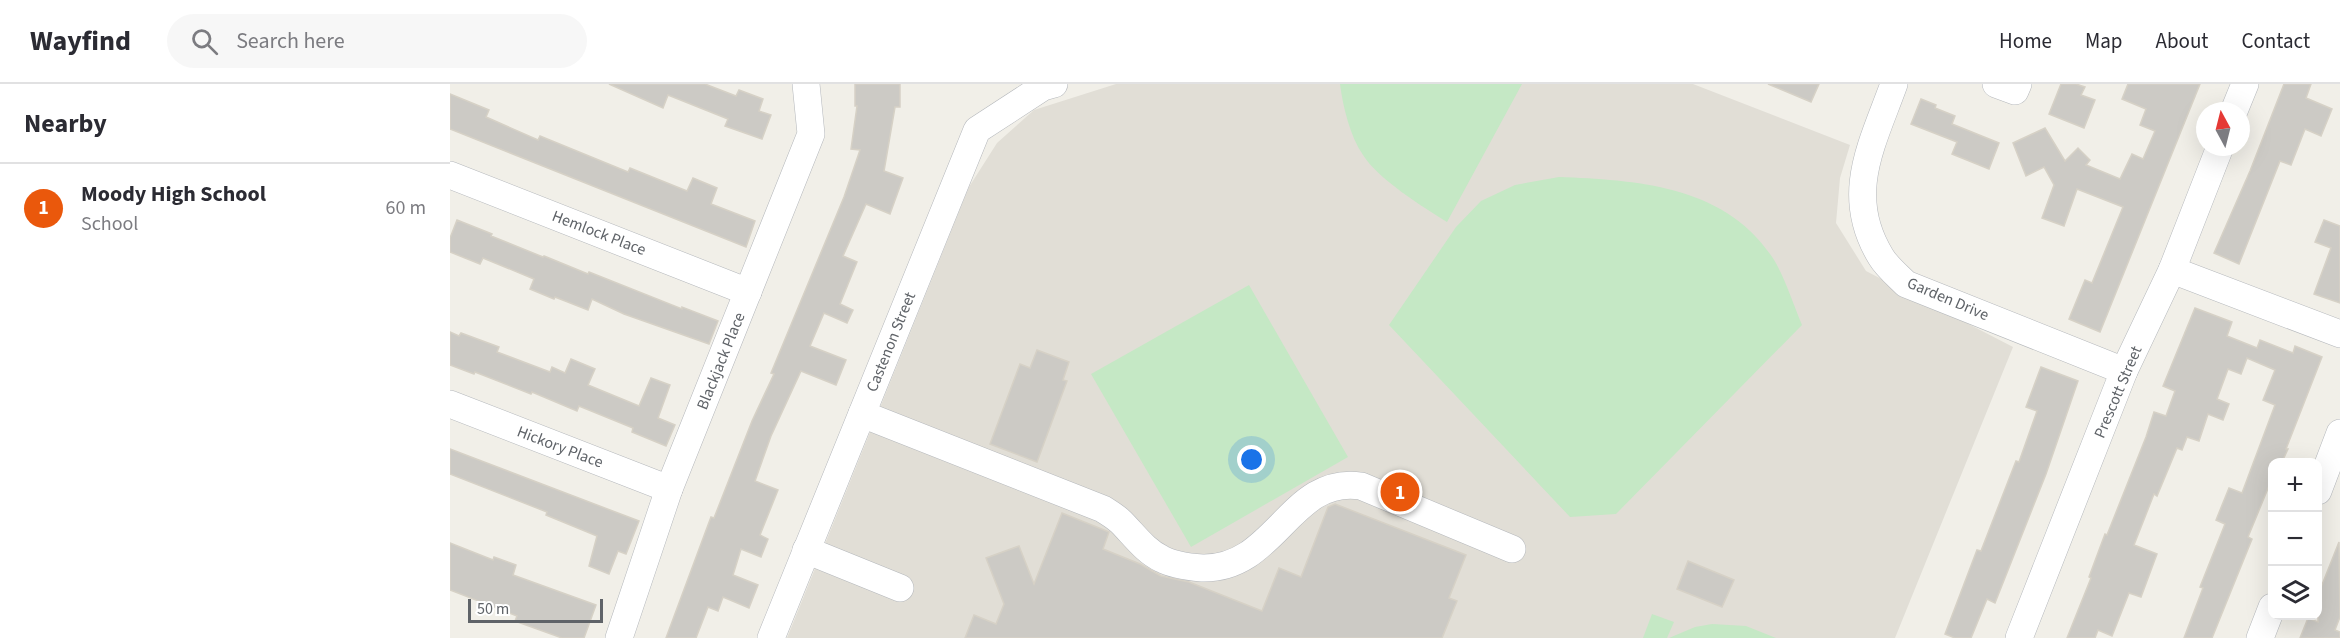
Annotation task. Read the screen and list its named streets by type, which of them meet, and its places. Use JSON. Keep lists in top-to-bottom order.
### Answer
{
  "streets": {
    "street": [
      "Hemlock Place",
      "Garden Drive",
      "Castenon Street",
      "Blackjack Place",
      "Prescott Street",
      "Hickory Place"
    ]
  },
  "crossings": [
    ["Hemlock Place", "Blackjack Place"],
    ["Garden Drive", "Prescott Street"],
    ["Blackjack Place", "Hickory Place"]
  ],
  "scale_bar": "50 m",
  "north": "top",
  "page": {
    "header": "Wayfind",
    "search": "Search here",
    "nav": [
      "Home",
      "Map",
      "About",
      "Contact"
    ],
    "heading": "Nearby",
    "list": [
      {
        "mark": "1",
        "name": "Moody High School",
        "note": "School",
        "value": "60 m"
      }
    ],
    "map_buttons": ["+", "−"],
    "pins": "1",
    "scale": "50 m"
  }
}
